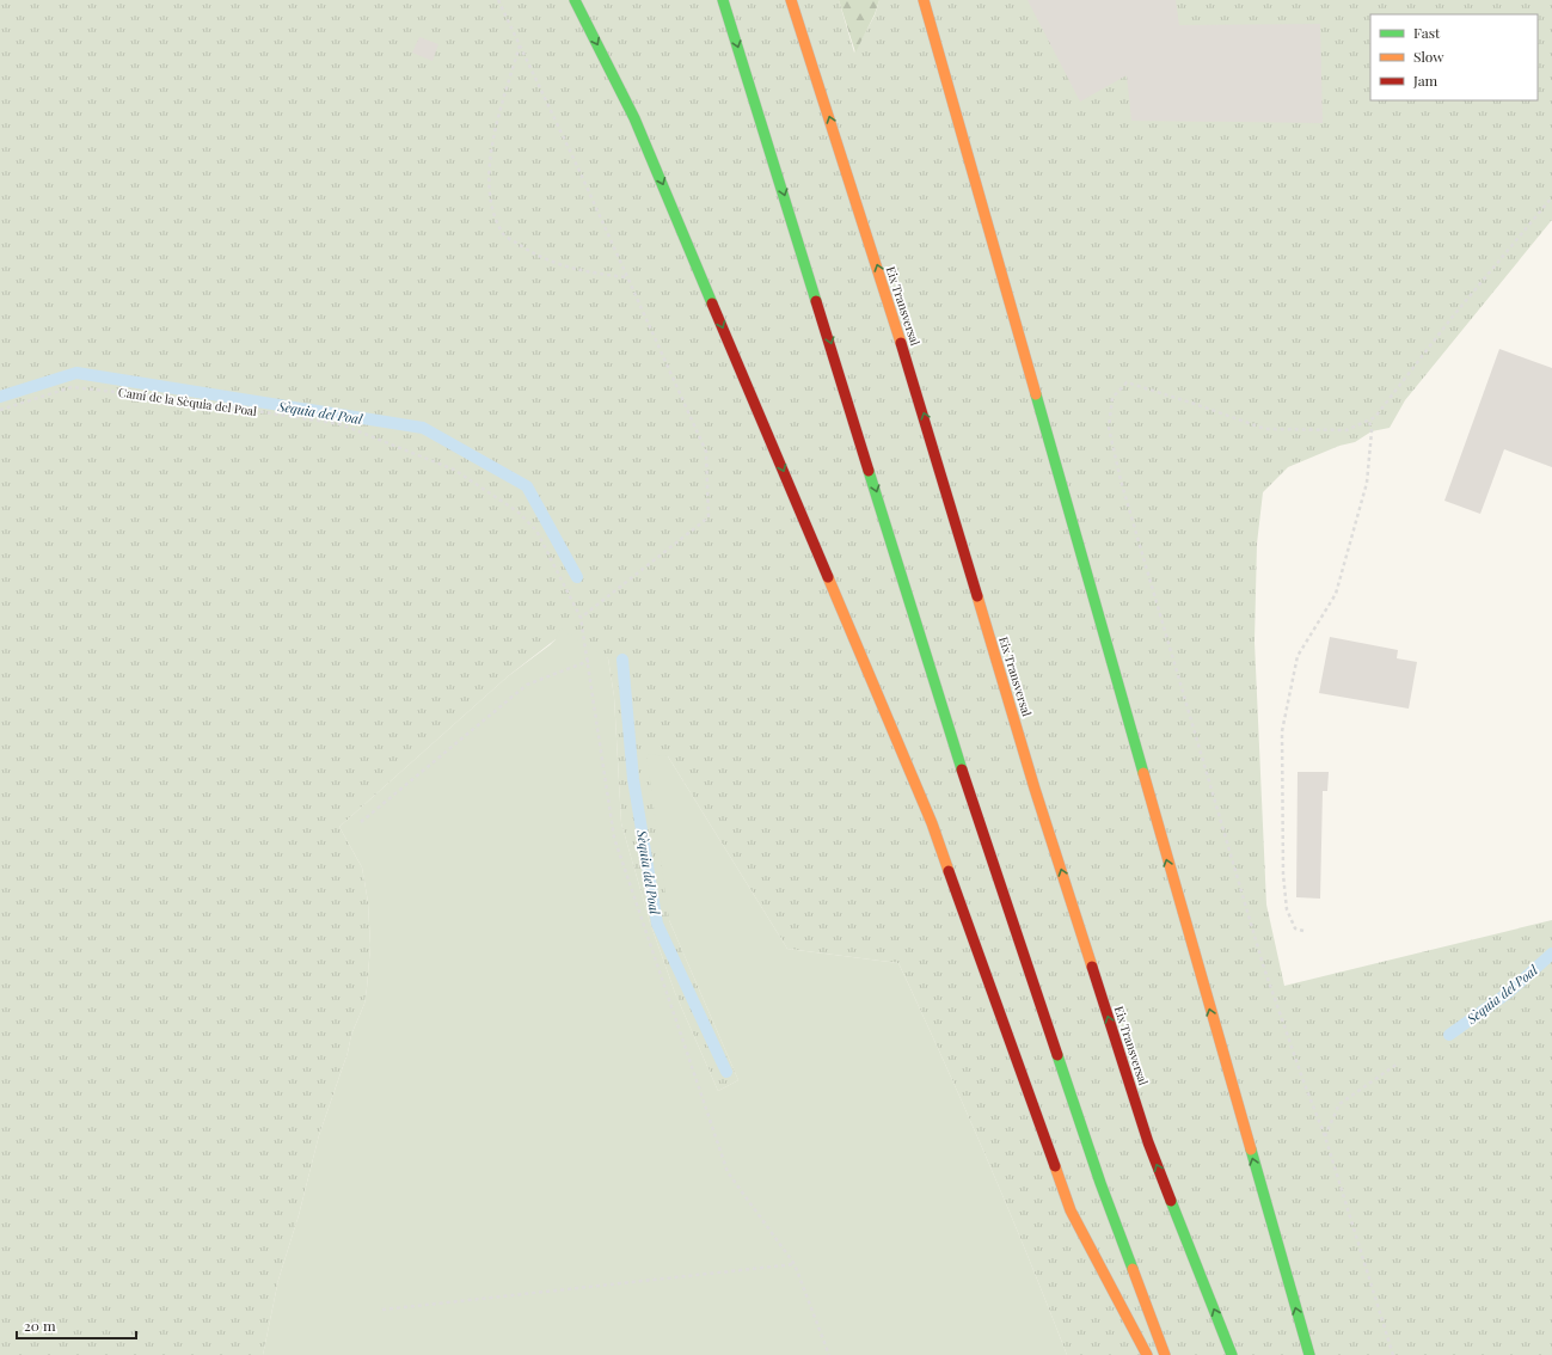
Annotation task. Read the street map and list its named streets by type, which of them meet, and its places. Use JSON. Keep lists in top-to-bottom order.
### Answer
{
  "streets": {
    "highway": ["Eix Transversal"],
    "path": ["Camí de la Sèquia del Poal"]
  },
  "water": ["Sèquia del Poal"],
  "legend": ["Fast", "Slow", "Jam"],
  "scale_bar": "20 m"
}
